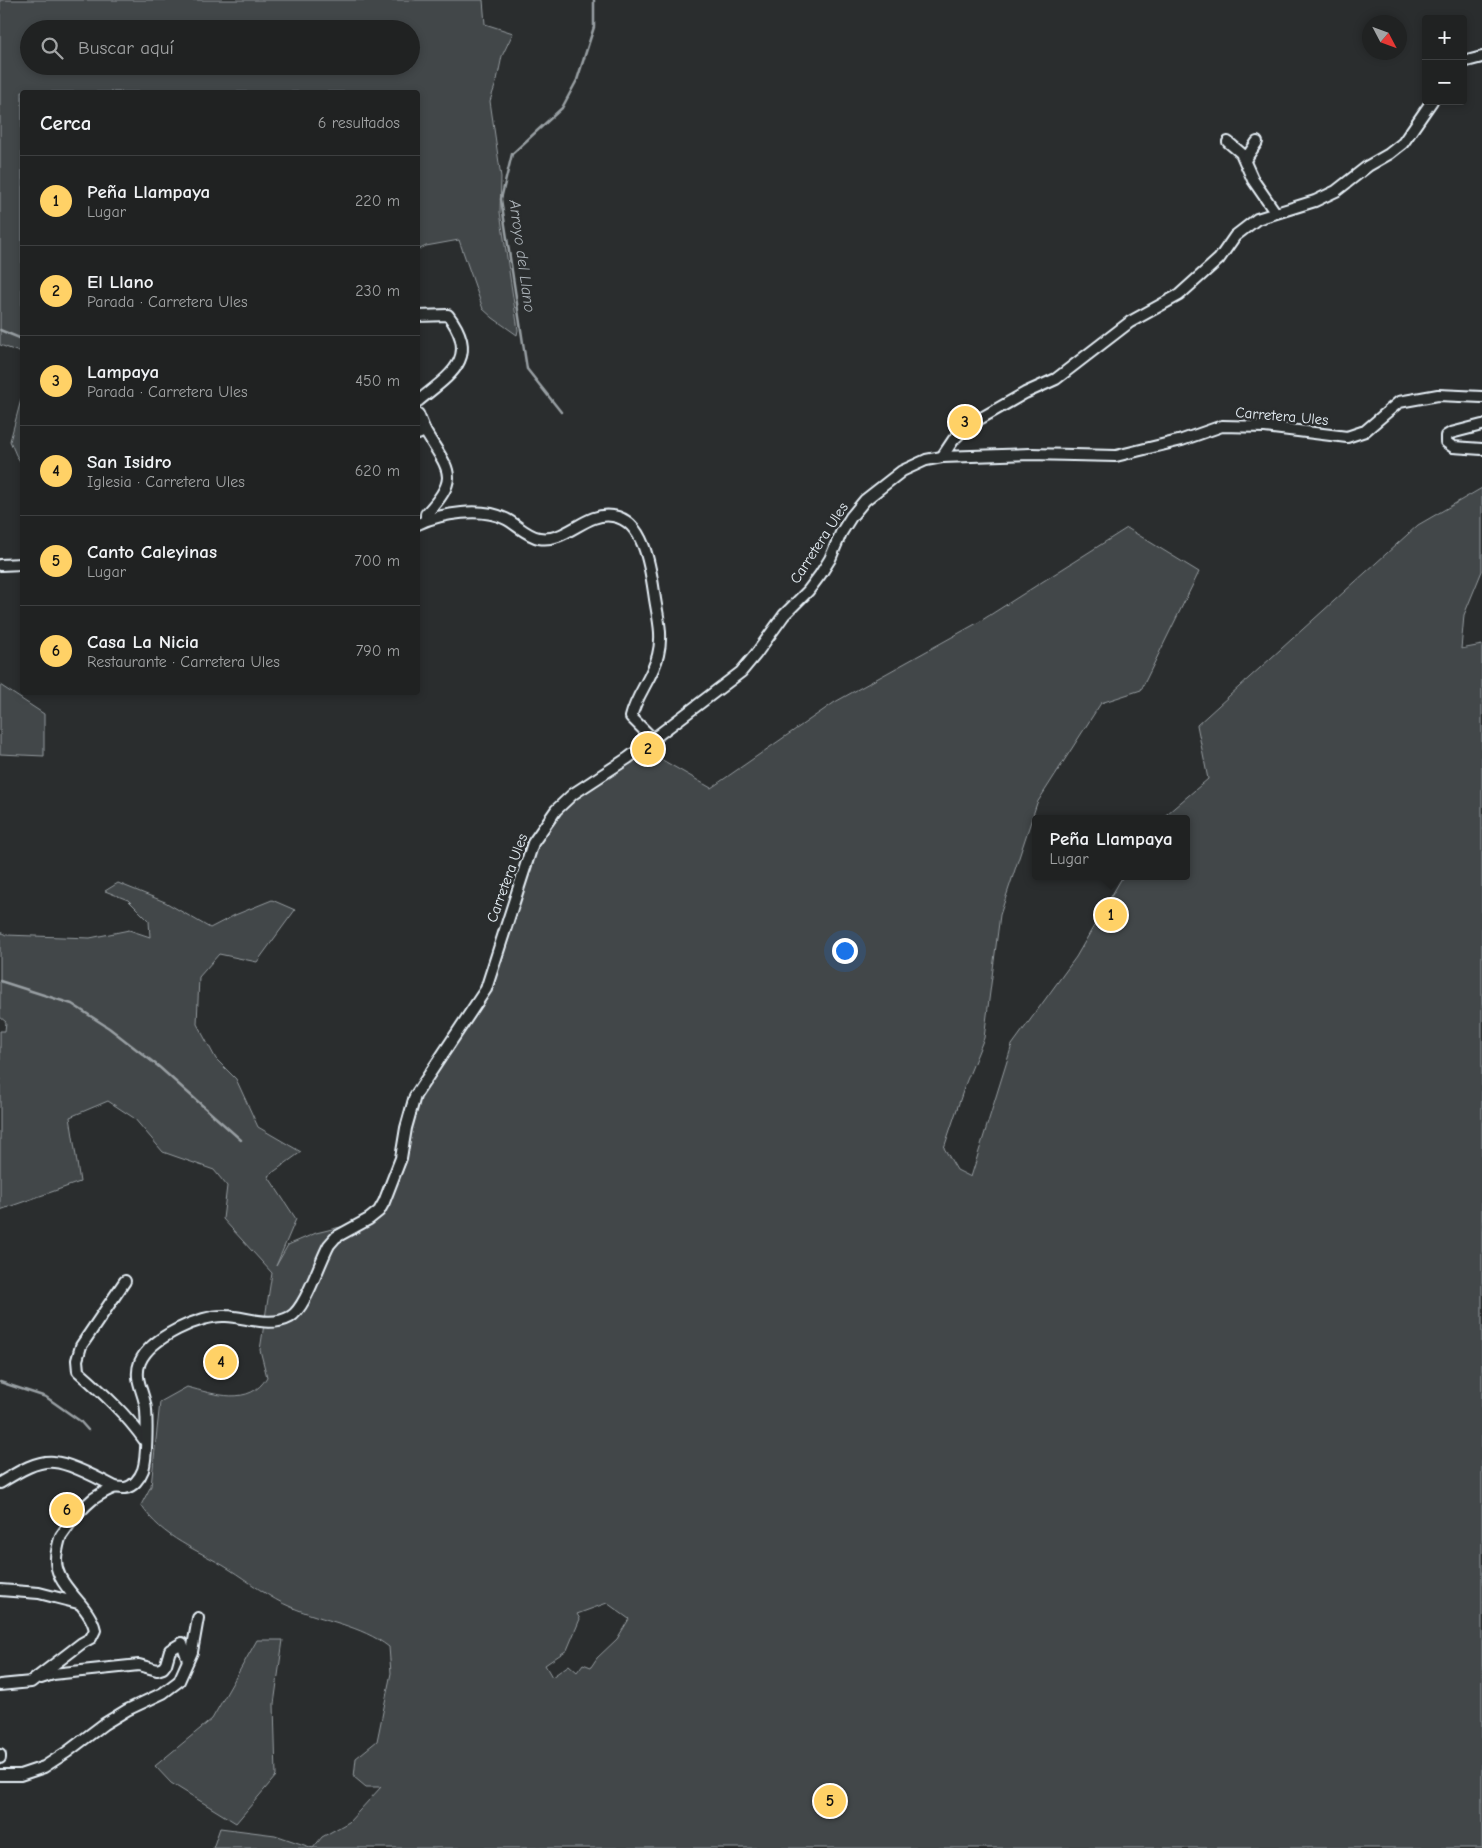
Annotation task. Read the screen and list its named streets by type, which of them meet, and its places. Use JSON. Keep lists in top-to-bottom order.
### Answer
{
  "streets": {
    "street": ["Carretera Ules"]
  },
  "water": ["Arroyo del Llano"],
  "north": "bottom right",
  "page": {
    "map_buttons": ["+", "−"],
    "search": "Buscar aquí",
    "heading": ["Cerca", "6 resultados"],
    "list": [
      {
        "mark": "1",
        "name": "Peña Llampaya",
        "note": "Lugar",
        "value": "220 m"
      },
      {
        "mark": "2",
        "name": "El Llano",
        "note": "Parada · Carretera Ules",
        "value": "230 m"
      },
      {
        "mark": "3",
        "name": "Lampaya",
        "note": "Parada · Carretera Ules",
        "value": "450 m"
      },
      {
        "mark": "4",
        "name": "San Isidro",
        "note": "Iglesia · Carretera Ules",
        "value": "620 m"
      },
      {
        "mark": "5",
        "name": "Canto Caleyinas",
        "note": "Lugar",
        "value": "700 m"
      },
      {
        "mark": "6",
        "name": "Casa La Nicia",
        "note": "Restaurante · Carretera Ules",
        "value": "790 m"
      }
    ],
    "pins": [
      "3",
      "2",
      "1",
      "4",
      "6",
      "5"
    ],
    "popup": ["Peña Llampaya", "Lugar"]
  }
}
